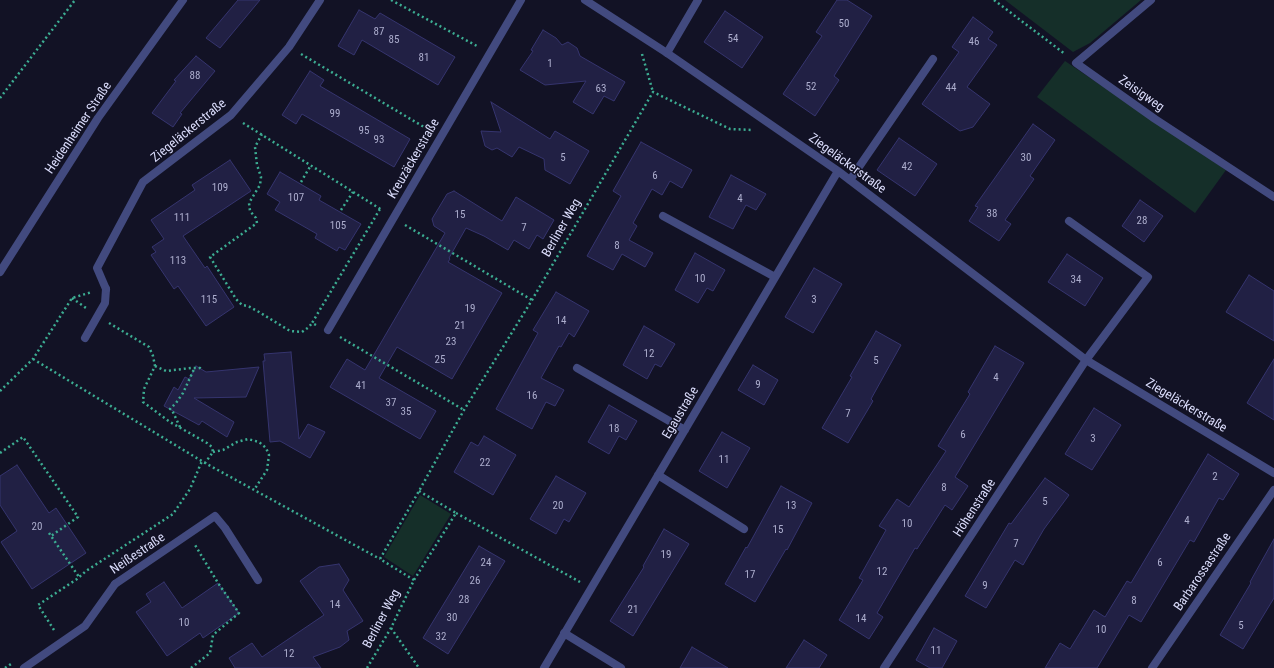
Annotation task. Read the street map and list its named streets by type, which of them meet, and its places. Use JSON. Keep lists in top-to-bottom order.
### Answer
{
  "streets": {
    "street": [
      "Zeisigweg",
      "Heidenheimer Straße",
      "Ziegeläckerstraße",
      "Kreuzäckerstraße",
      "Egaustraße",
      "Höhenstraße",
      "Neißestraße",
      "Barbarossastraße"
    ],
    "path": ["Berliner Weg"]
  },
  "crossings": [
    ["Ziegeläckerstraße", "Egaustraße"],
    ["Ziegeläckerstraße", "Höhenstraße"]
  ],
  "house_numbers": [
    "50",
    "87",
    "54",
    "85",
    "46",
    "81",
    "1",
    "88",
    "52",
    "44",
    "63",
    "99",
    "95",
    "93",
    "5",
    "30",
    "42",
    "6",
    "109",
    "107",
    "4",
    "38",
    "15",
    "111",
    "28",
    "105",
    "7",
    "8",
    "113",
    "10",
    "34",
    "115",
    "3",
    "19",
    "14",
    "21",
    "23",
    "12",
    "25",
    "5",
    "4",
    "9",
    "41",
    "16",
    "37",
    "35",
    "7",
    "18",
    "6",
    "3",
    "11",
    "22",
    "2",
    "8",
    "5",
    "20",
    "13",
    "4",
    "10",
    "20",
    "15",
    "7",
    "19",
    "24",
    "6",
    "12",
    "17",
    "26",
    "9",
    "28",
    "8",
    "14",
    "21",
    "30",
    "14",
    "10",
    "5",
    "10",
    "32",
    "11",
    "12"
  ]
}
